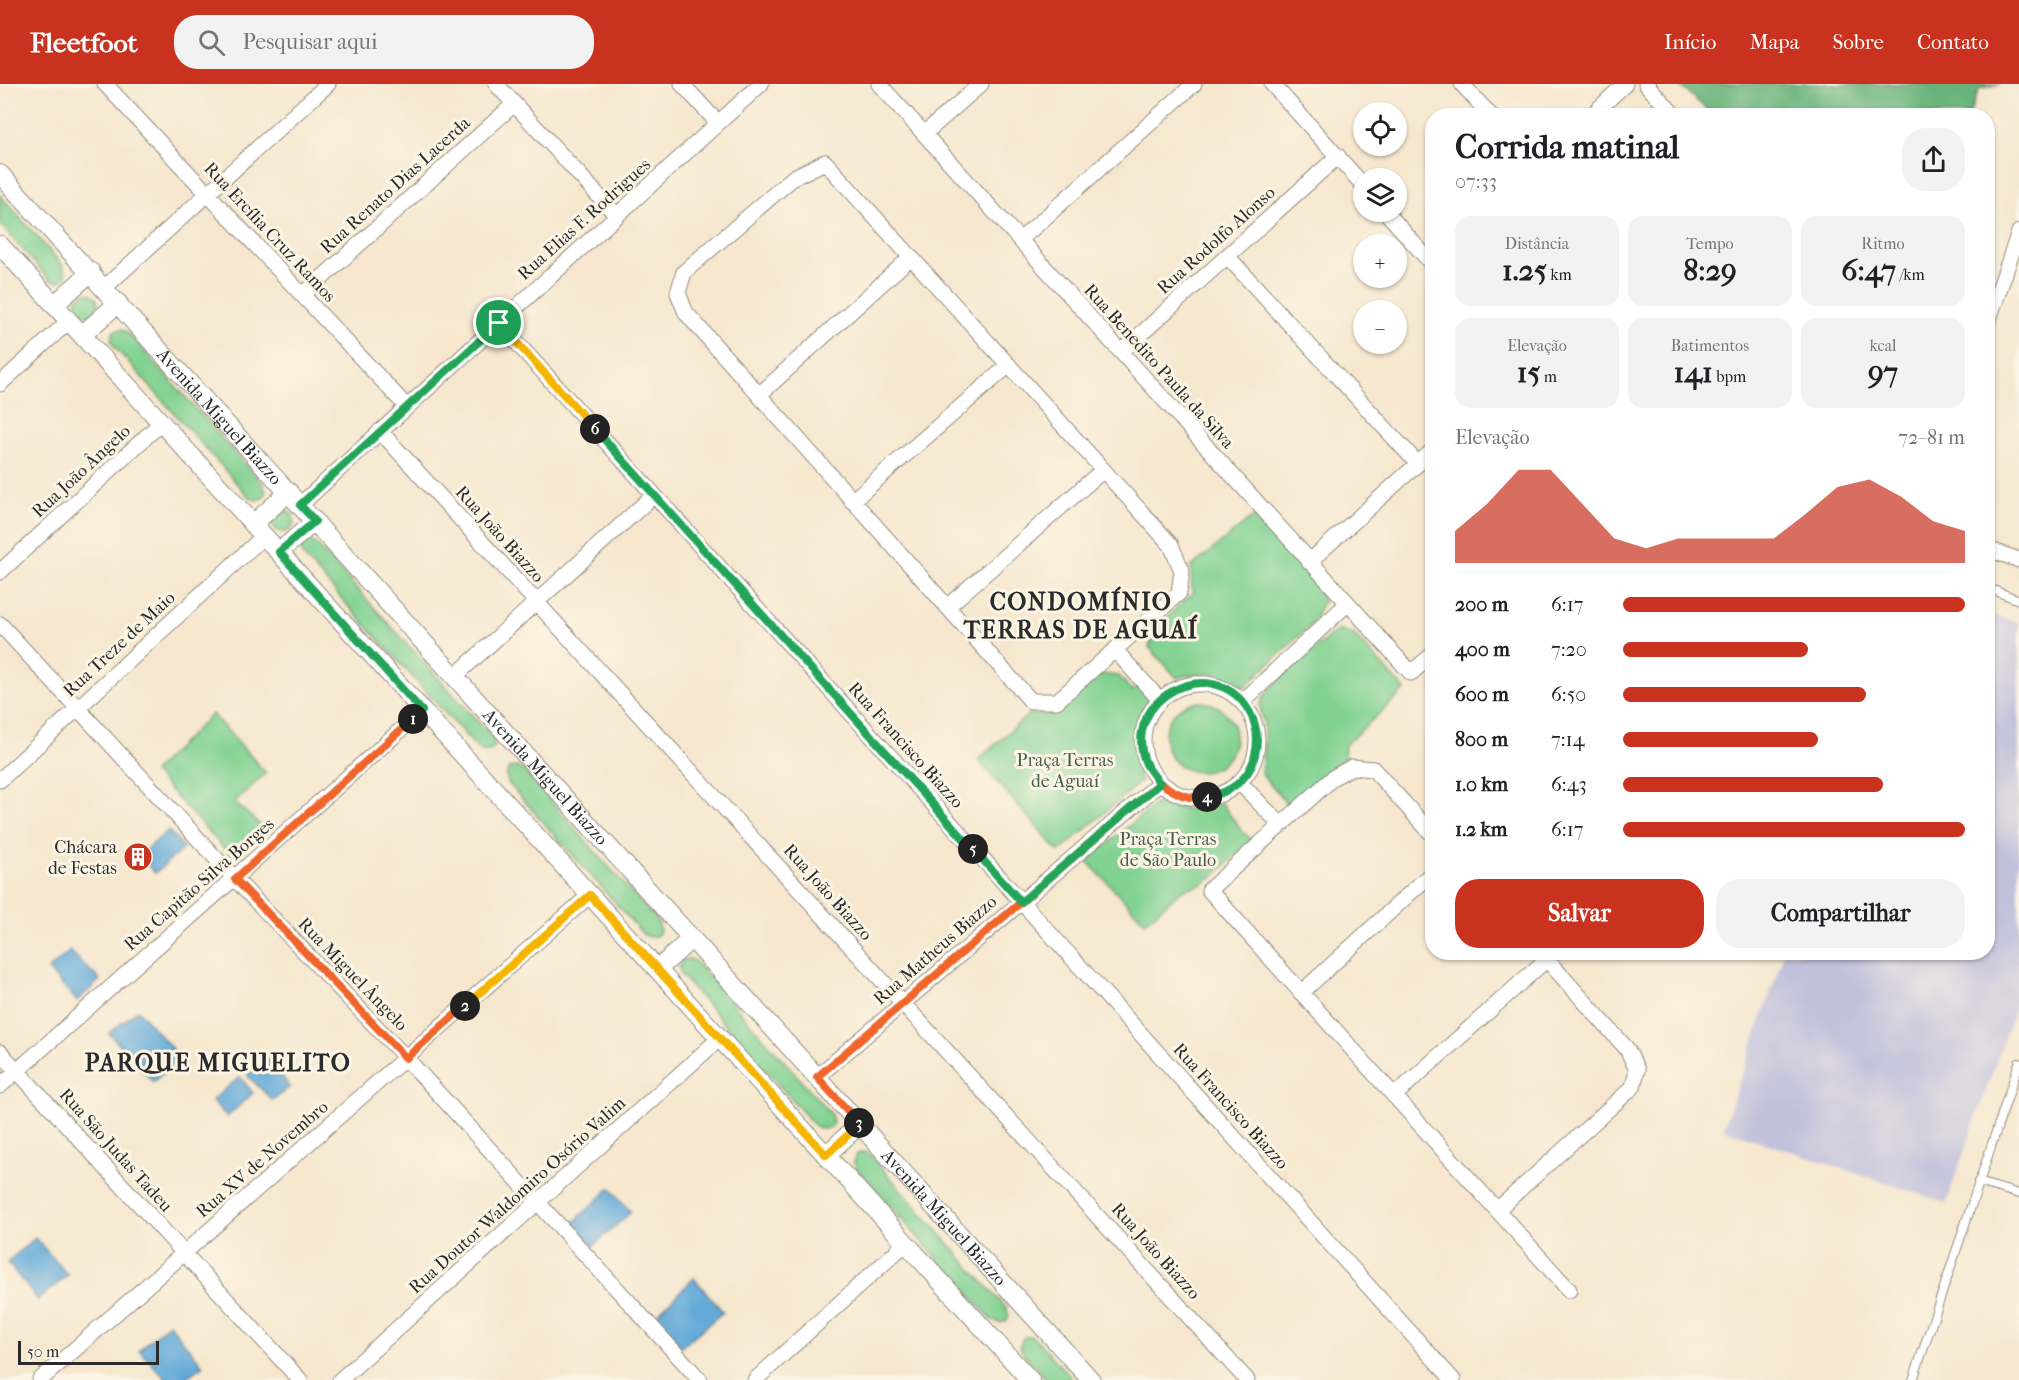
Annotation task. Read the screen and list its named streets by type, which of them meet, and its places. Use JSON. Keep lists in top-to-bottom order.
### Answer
{
  "streets": {
    "street": [
      "Rua Renato Dias Lacerda",
      "Rua Elias F. Rodrigues",
      "Rua Ercília Cruz Ramos",
      "Rua Rodolfo Alonso",
      "Rua Benedito Paula da Silva",
      "Avenida Miguel Biazzo",
      "Rua João Ângelo",
      "Rua João Biazzo",
      "Rua Treze de Maio",
      "Rua Francisco Biazzo",
      "Rua Capitão Silva Borges",
      "Rua Matheus Biazzo",
      "Rua Miguel Ângelo",
      "Rua São Judas Tadeu",
      "Rua XV de Novembro",
      "Rua Doutor Waldomiro Osório Valim"
    ]
  },
  "crossings": [
    ["Rua Renato Dias Lacerda", "Rua Ercília Cruz Ramos"],
    ["Rua Elias F. Rodrigues", "Rua Ercília Cruz Ramos"],
    ["Rua Elias F. Rodrigues", "Avenida Miguel Biazzo"],
    ["Rua Elias F. Rodrigues", "Rua João Biazzo"],
    ["Rua Elias F. Rodrigues", "Rua Francisco Biazzo"],
    ["Rua Rodolfo Alonso", "Rua Benedito Paula da Silva"],
    ["Avenida Miguel Biazzo", "Rua Matheus Biazzo"],
    ["Rua João Biazzo", "Rua Matheus Biazzo"],
    ["Rua Treze de Maio", "Rua Miguel Ângelo"],
    ["Rua Francisco Biazzo", "Rua Matheus Biazzo"],
    ["Rua Capitão Silva Borges", "Rua Miguel Ângelo"],
    ["Rua Capitão Silva Borges", "Rua São Judas Tadeu"],
    ["Rua Miguel Ângelo", "Rua XV de Novembro"],
    ["Rua Miguel Ângelo", "Rua Doutor Waldomiro Osório Valim"],
    ["Rua São Judas Tadeu", "Rua XV de Novembro"]
  ],
  "districts": ["CONDOMÍNIO TERRAS DE AGUAÍ", "PARQUE MIGUELITO"],
  "parks": ["Praça Terras de Aguaí", "Praça Terras de São Paulo"],
  "places": {
    "building": ["Chácara de Festas"]
  },
  "scale_bar": "50 m",
  "page": {
    "header": "Fleetfoot",
    "search": "Pesquisar aqui",
    "nav": [
      "Início",
      "Mapa",
      "Sobre",
      "Contato"
    ],
    "map_buttons": ["+", "−"],
    "heading": ["Corrida matinal", "07:33"],
    "stats": [
      ["Distância", "1.25 km"],
      ["Tempo", "8:29"],
      ["Ritmo", "6:47 /km"],
      ["Elevação", "15 m"],
      ["Batimentos", "141 bpm"],
      ["kcal", "97"]
    ],
    "pins": [
      "6",
      "1",
      "4",
      "5",
      "2",
      "3"
    ],
    "chart": ["Elevação", "72–81 m"],
    "list": [
      {
        "name": "200 m",
        "note": "6:17"
      },
      {
        "name": "400 m",
        "note": "7:20"
      },
      {
        "name": "600 m",
        "note": "6:50"
      },
      {
        "name": "800 m",
        "note": "7:14"
      },
      {
        "name": "1.0 km",
        "note": "6:43"
      },
      {
        "name": "1.2 km",
        "note": "6:17"
      }
    ],
    "buttons": ["Salvar", "Compartilhar"],
    "scale": "50 m"
  }
}
